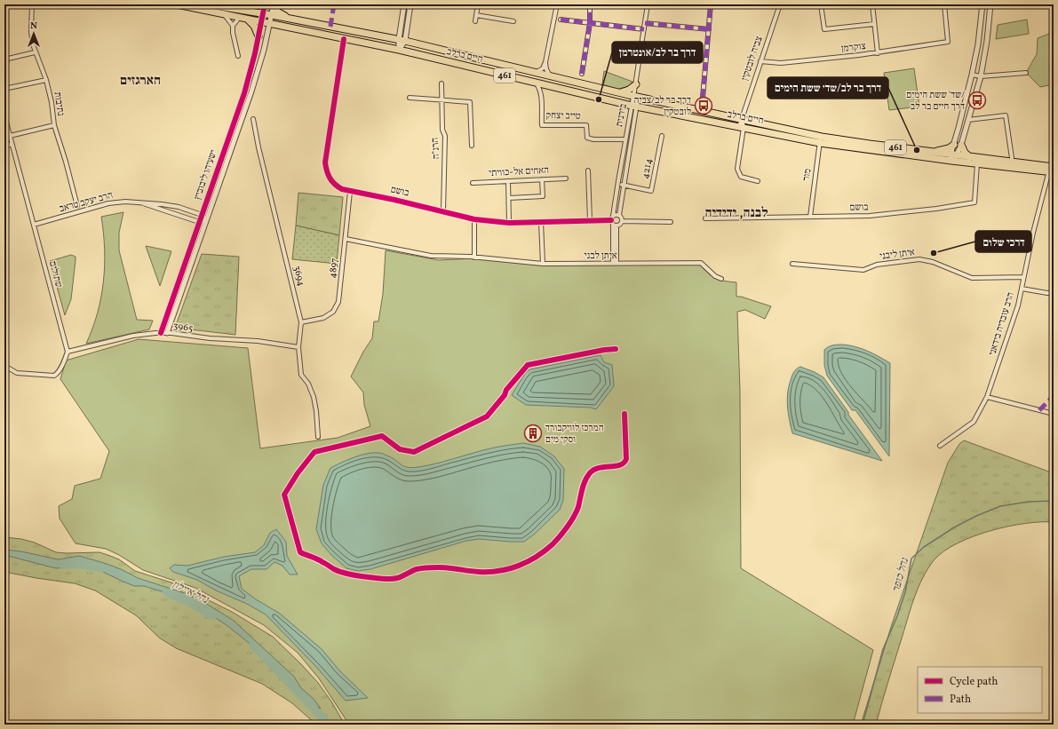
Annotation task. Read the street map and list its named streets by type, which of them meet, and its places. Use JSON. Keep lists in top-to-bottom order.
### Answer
{
  "streets": {
    "main road": ["חיים ברלב", "461"],
    "street": [
      "צוקרמן",
      "צביה לובטקין",
      "נתיבות",
      "בירנית",
      "טייב יצחק",
      "הרנ\"ה",
      "4214",
      "האחים אל-כוויתי",
      "ישעיהו ליבוביץ",
      "מור",
      "בושם",
      "הרב יעקב טראב",
      "איתן ליבני",
      "איתן לבני",
      "4897",
      "שתולים",
      "3694",
      "הרב עובדיה בידאני",
      "3965"
    ]
  },
  "crossings": [
    ["צוקרמן", "צביה לובטקין"],
    ["חיים ברלב", "צביה לובטקין"],
    ["חיים ברלב", "461"],
    ["חיים ברלב", "בירנית"],
    ["חיים ברלב", "טייב יצחק"],
    ["חיים ברלב", "ישעיהו ליבוביץ"],
    ["חיים ברלב", "מור"],
    ["חיים ברלב", "בושם"],
    ["חיים ברלב", "הרב עובדיה בידאני"],
    ["461", "ישעיהו ליבוביץ"],
    ["בירנית", "טייב יצחק"],
    ["בירנית", "4214"],
    ["בירנית", "בושם"],
    ["הרנ\"ה", "בושם"],
    ["ישעיהו ליבוביץ", "הרב יעקב טראב"],
    ["ישעיהו ליבוביץ", "3965"],
    ["מור", "בושם"],
    ["בושם", "4897"],
    ["הרב יעקב טראב", "שתולים"],
    ["איתן ליבני", "הרב עובדיה בידאני"],
    ["איתן לבני", "4897"],
    ["4897", "3694"],
    ["שתולים", "3965"],
    ["3694", "3965"]
  ],
  "districts": ["הארגזים", "לבנה, ידידיה"],
  "water": ["נחל כופר", "נחל איילון"],
  "places": {
    "other": ["דרך בר לב/אונטרמן", "דרך בר לב/שד׳ ששת הימים", "דרכי שלום"],
    "bus stop": ["שד' ששת הימים/ דרך חיים בר לב", "דרך בר לב/צביה לובטקין"],
    "building": ["המרכז לוויקבורד וסקי מים"]
  },
  "legend": ["Cycle path", "Path"],
  "north": "top"
}
